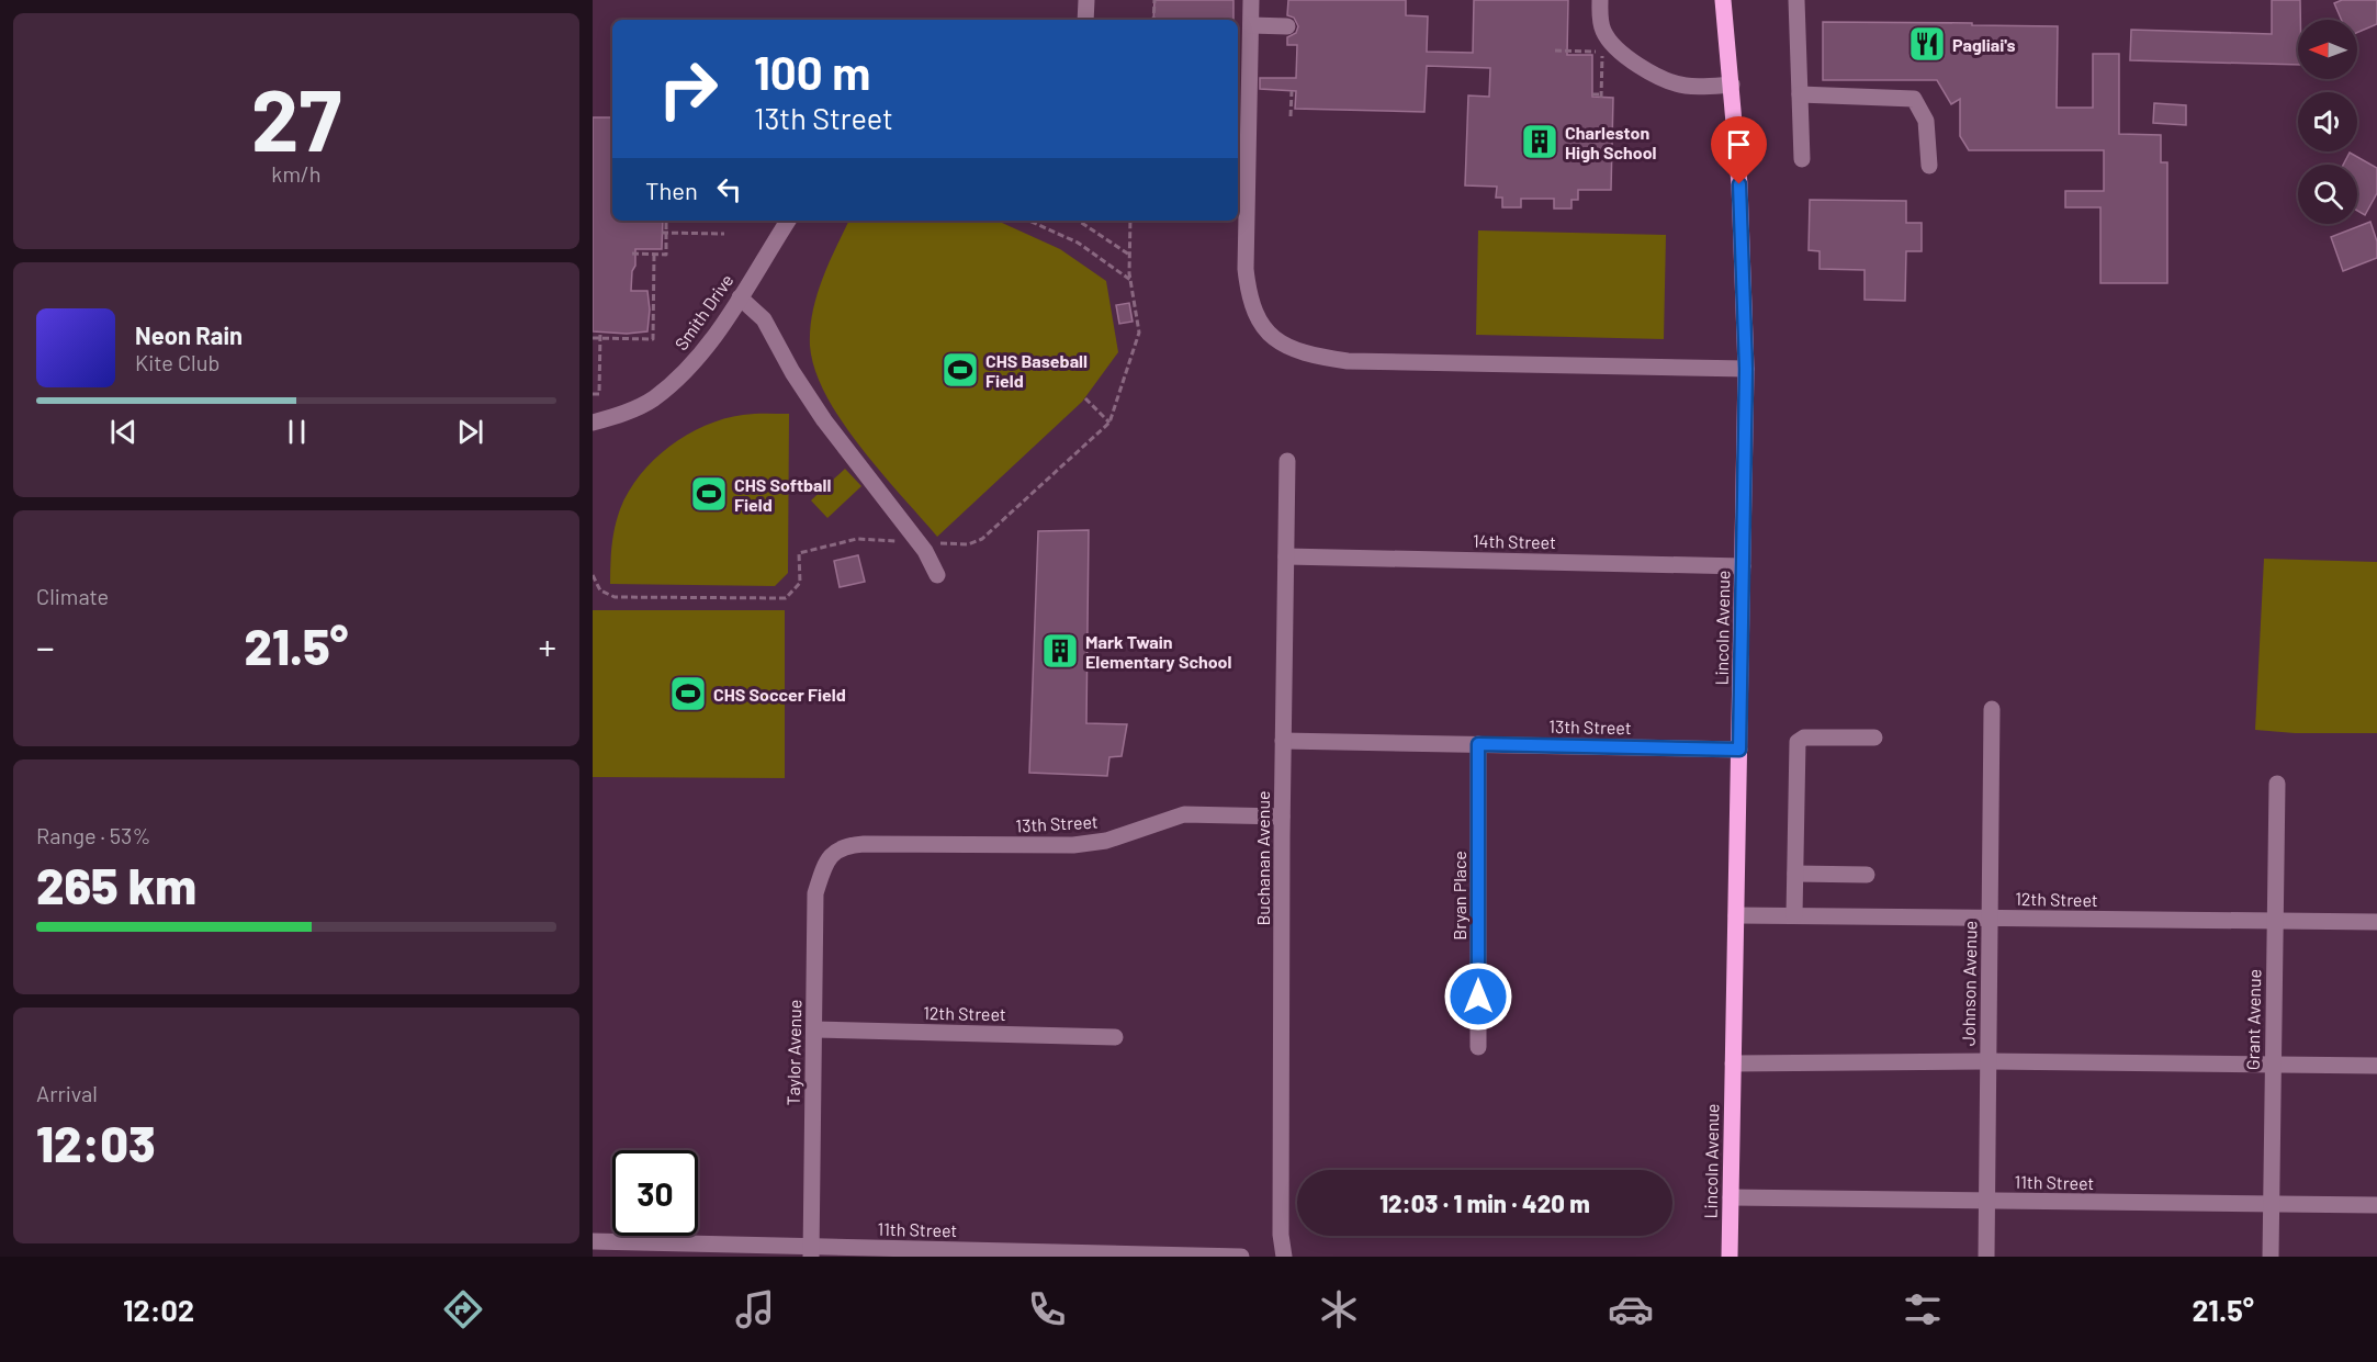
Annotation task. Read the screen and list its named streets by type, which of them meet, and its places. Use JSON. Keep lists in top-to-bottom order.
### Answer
{
  "streets": {
    "main road": ["Lincoln Avenue"],
    "street": [
      "Smith Drive",
      "14th Street",
      "13th Street",
      "Buchanan Avenue",
      "Bryan Place",
      "12th Street",
      "Johnson Avenue",
      "Grant Avenue",
      "Taylor Avenue",
      "11th Street"
    ]
  },
  "crossings": [
    ["14th Street", "Lincoln Avenue"],
    ["14th Street", "Buchanan Avenue"],
    ["Lincoln Avenue", "13th Street"],
    ["Lincoln Avenue", "12th Street"],
    ["Lincoln Avenue", "11th Street"],
    ["13th Street", "Buchanan Avenue"],
    ["13th Street", "Bryan Place"],
    ["13th Street", "Taylor Avenue"],
    ["12th Street", "Johnson Avenue"],
    ["12th Street", "Grant Avenue"],
    ["12th Street", "Taylor Avenue"],
    ["Johnson Avenue", "11th Street"],
    ["Grant Avenue", "11th Street"],
    ["Taylor Avenue", "11th Street"]
  ],
  "places": {
    "restaurant": ["Pagliai's"],
    "building": ["Charleston High School", "Mark Twain Elementary School"],
    "sports": ["CHS Baseball Field", "CHS Softball Field", "CHS Soccer Field"]
  },
  "north": "left",
  "page": {
    "tile": [
      ["27", "km/h"],
      "Climate",
      ["Range · 53%", "265 km"],
      ["Arrival", "12:03"]
    ],
    "turn": ["100 m", "13th Street"],
    "then": "Then",
    "song": ["Neon Rain", "Kite Club"],
    "heat": ["−", "21.5°", "+"],
    "limit": "30",
    "trip": "12:03 · 1 min · 420 m",
    "tabs": ["12:02", "21.5°"]
  }
}
